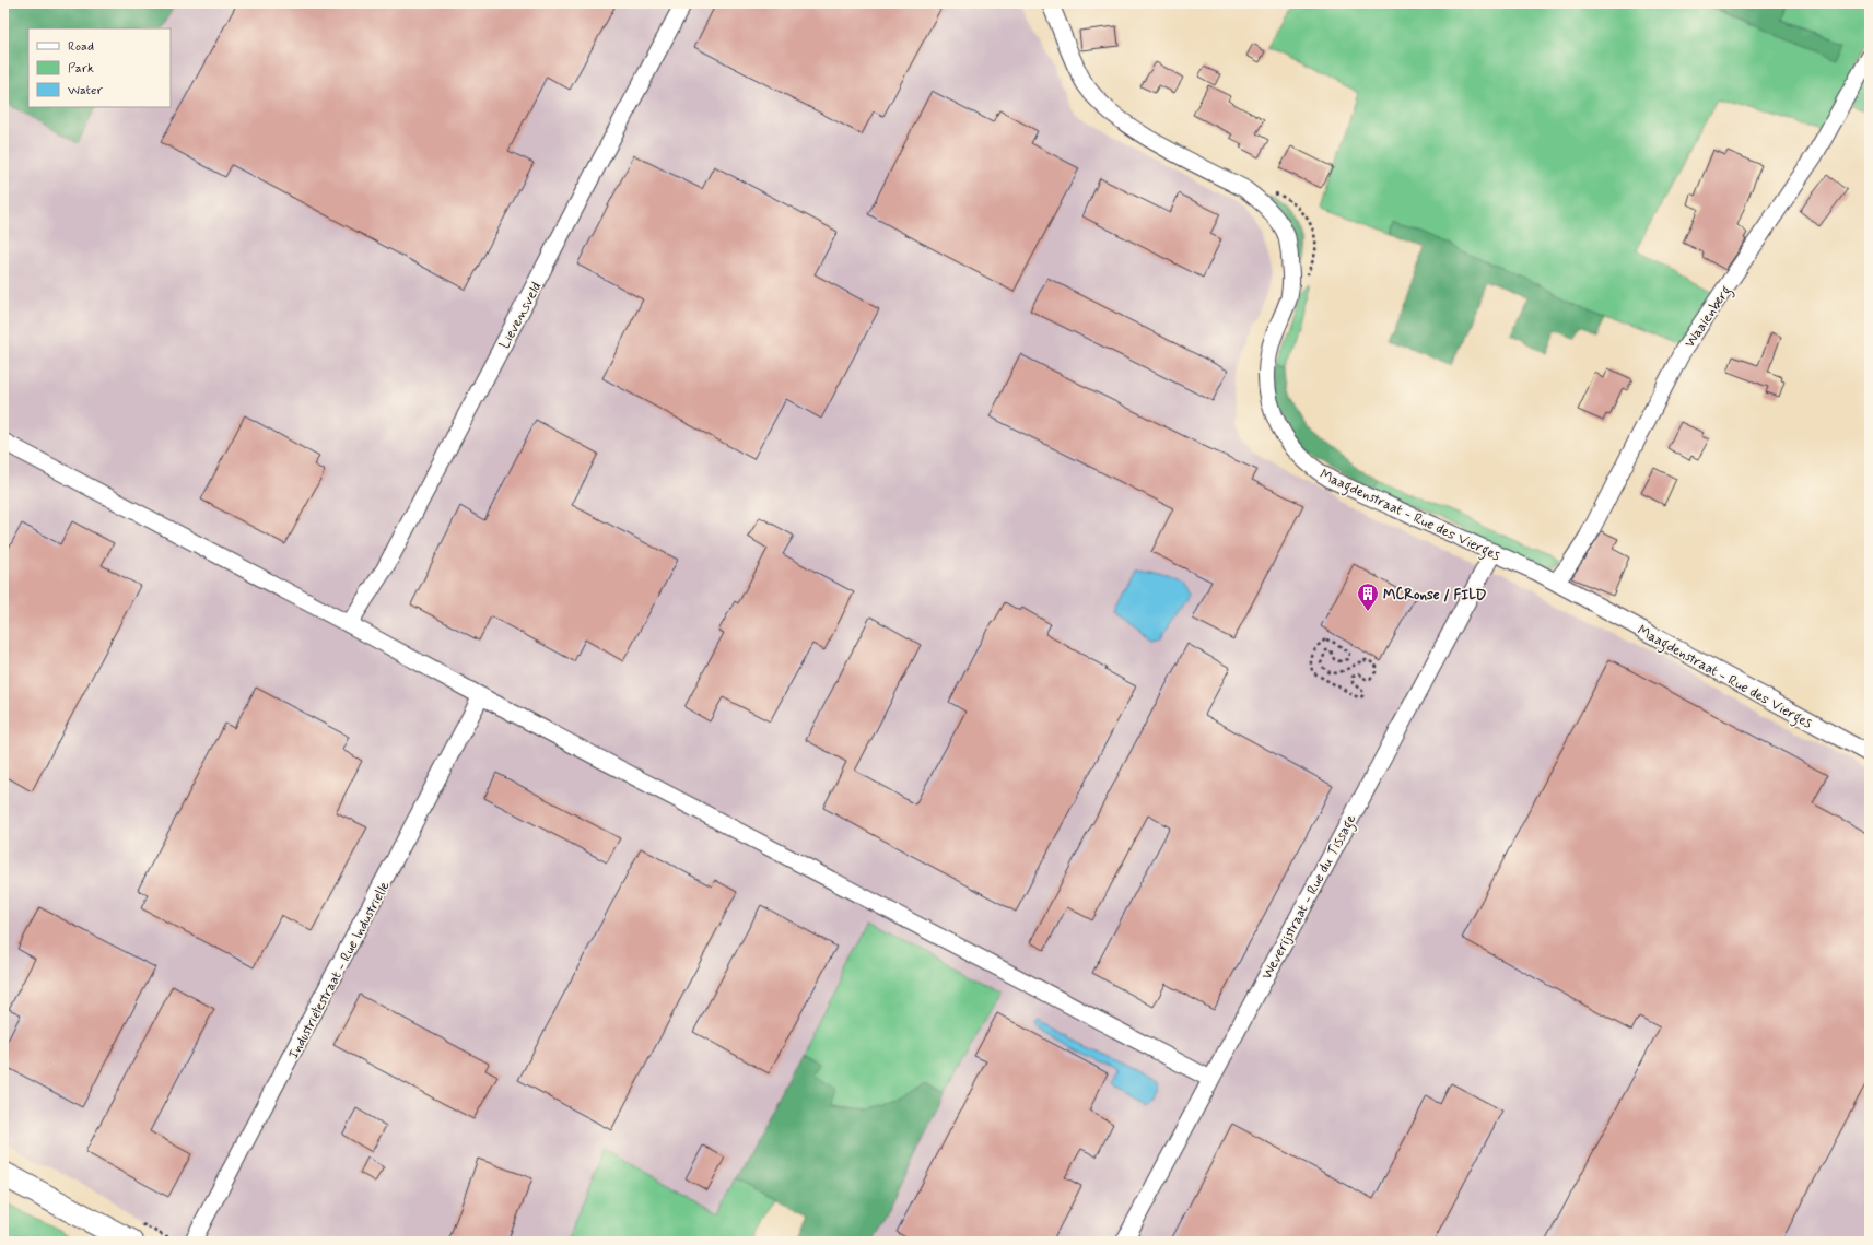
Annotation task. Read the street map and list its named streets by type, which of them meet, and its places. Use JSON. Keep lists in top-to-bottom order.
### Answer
{
  "streets": {
    "street": [
      "Lievensveld",
      "Waaienberg",
      "Maagdenstraat - Rue des Vierges",
      "Weverijstraat - Rue du Tissage",
      "Industriëlestraat - Rue Industrielle"
    ]
  },
  "crossings": [
    ["Waaienberg", "Maagdenstraat - Rue des Vierges"],
    ["Maagdenstraat - Rue des Vierges", "Weverijstraat - Rue du Tissage"]
  ],
  "places": {
    "building": ["MCRonse / FILD"]
  },
  "legend": ["Road", "Park", "Water"]
}
